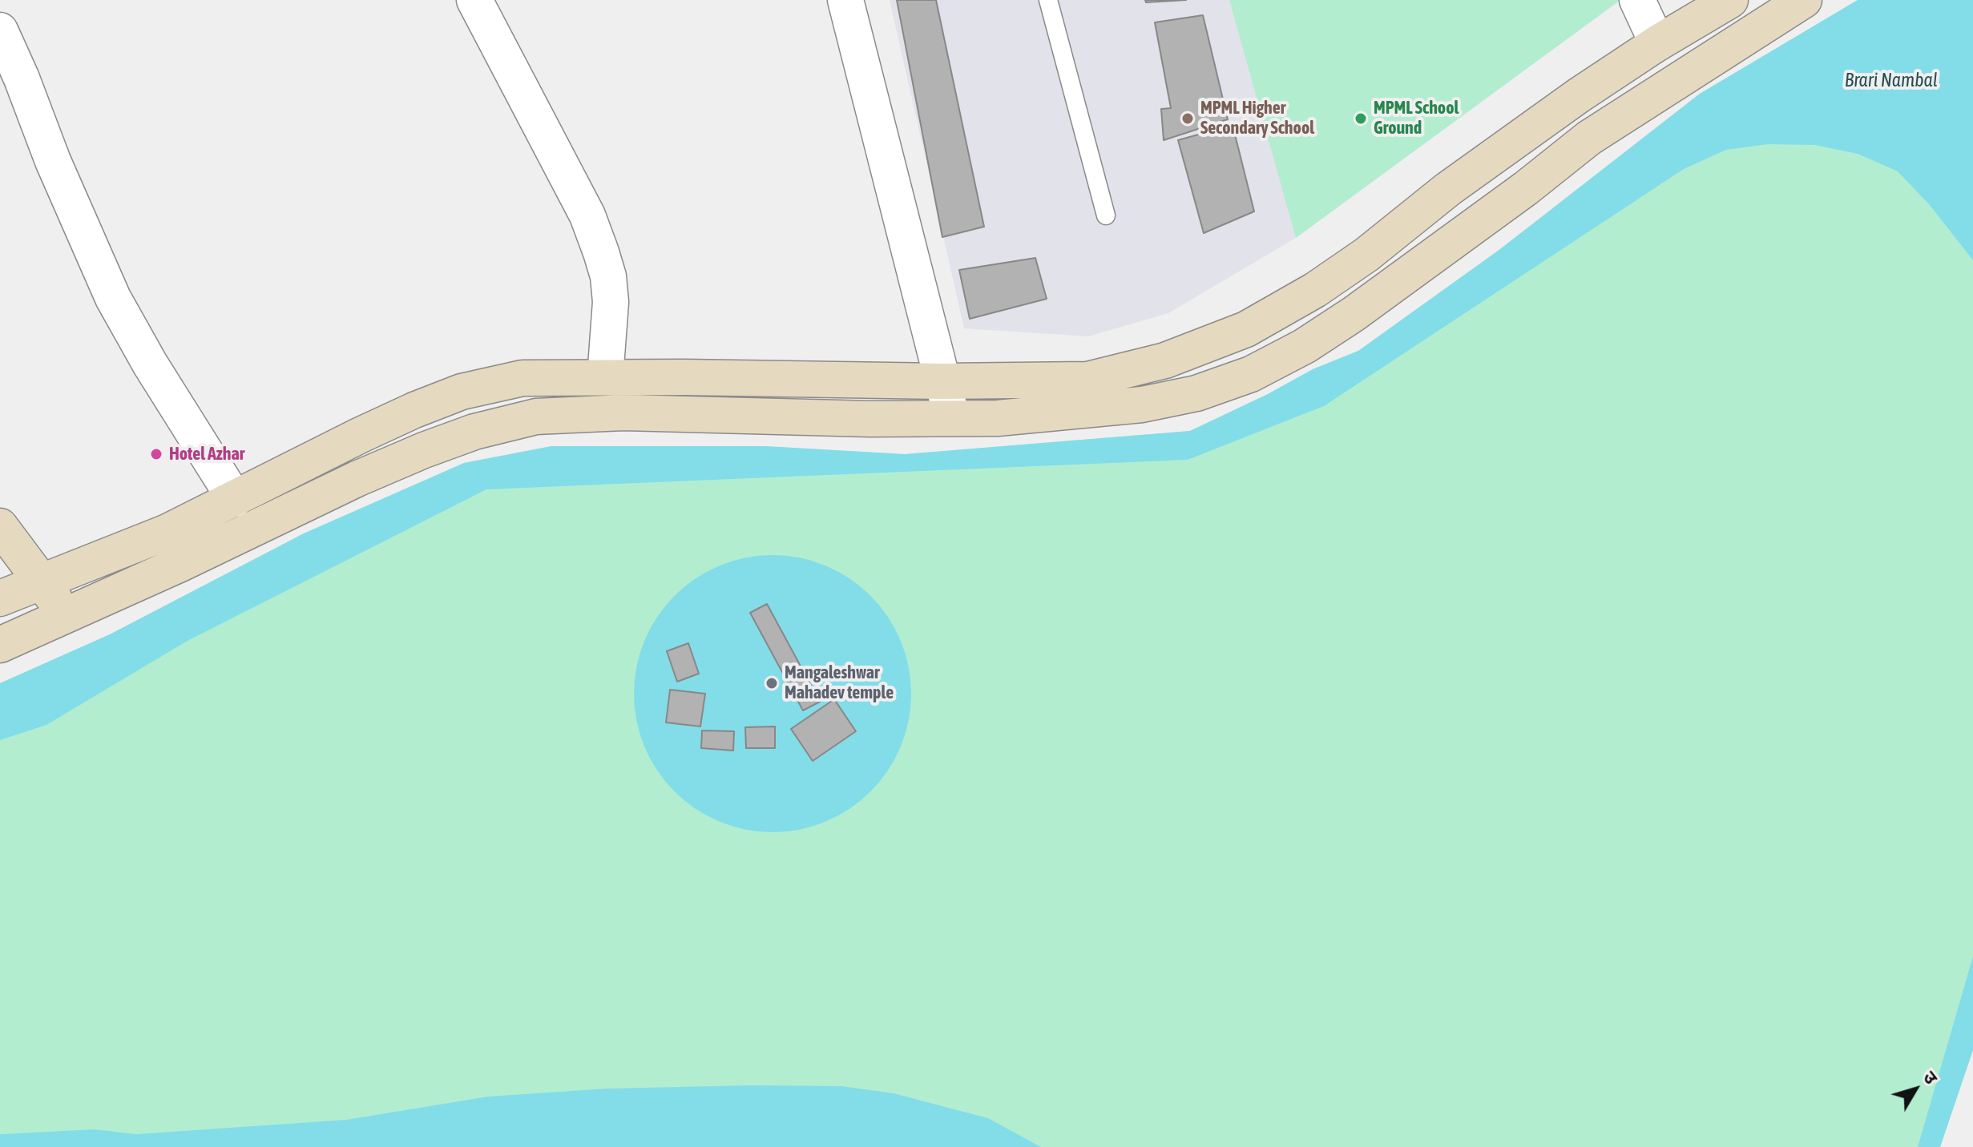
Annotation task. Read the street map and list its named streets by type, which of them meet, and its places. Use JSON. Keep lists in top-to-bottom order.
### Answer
{
  "water": ["Brari Nambal"],
  "places": [
    "MPML Higher Secondary School",
    "MPML School Ground",
    "Hotel Azhar",
    "Mangaleshwar Mahadev temple"
  ],
  "north": "top right"
}
